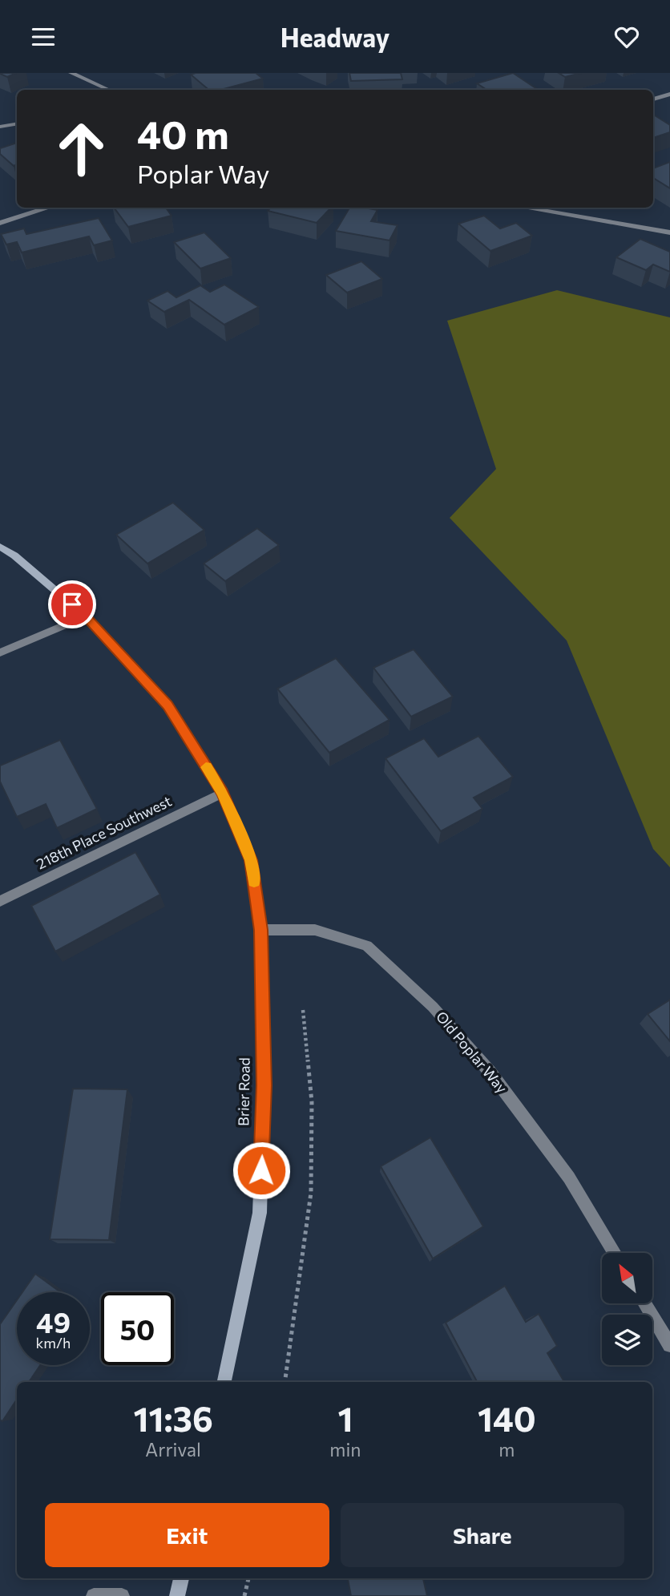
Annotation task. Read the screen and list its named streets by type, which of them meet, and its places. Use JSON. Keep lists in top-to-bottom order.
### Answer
{
  "streets": {
    "main road": ["Brier Road"],
    "street": ["218th Place Southwest", "Old Poplar Way"]
  },
  "crossings": [
    ["218th Place Southwest", "Brier Road"],
    ["Old Poplar Way", "Brier Road"]
  ],
  "north": "top left",
  "page": {
    "header": "Headway",
    "turn": ["40 m", "Poplar Way"],
    "speed": "49 km/h",
    "limit": "50",
    "eta": [
      "11:36",
      "Arrival",
      "1",
      "min",
      "140",
      "m"
    ],
    "buttons": ["Exit", "Share"]
  }
}
